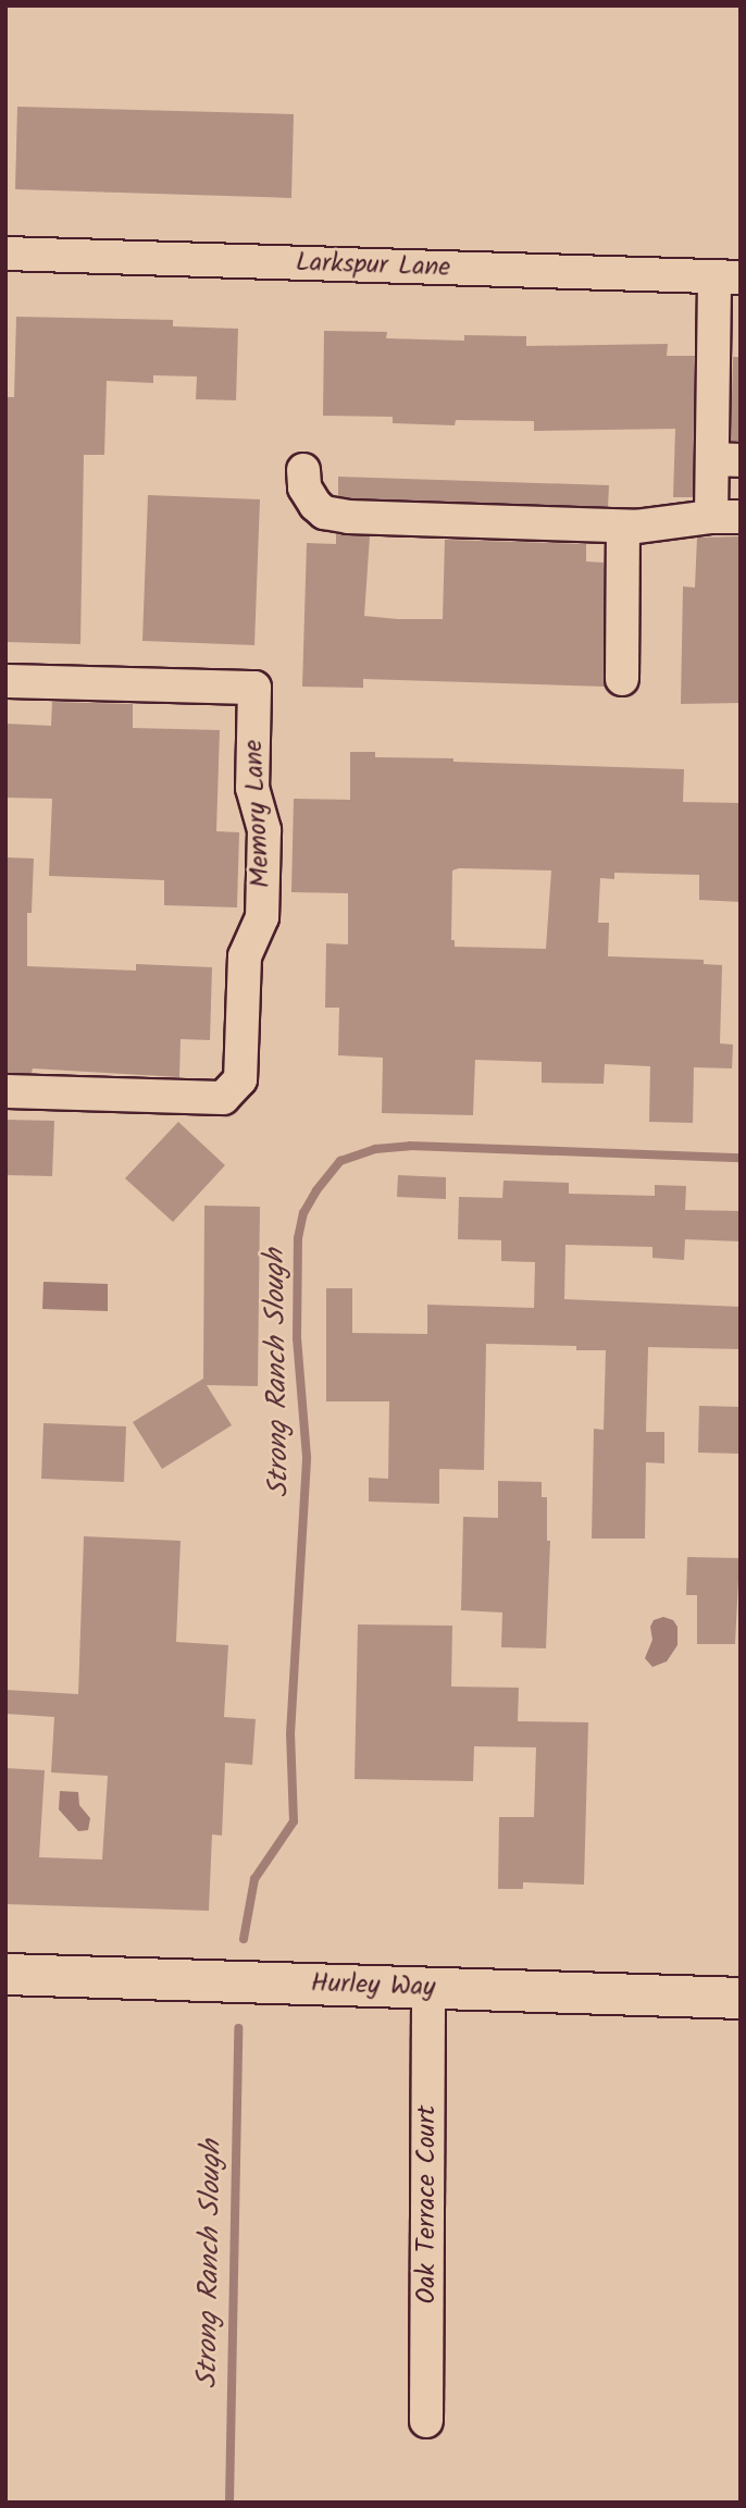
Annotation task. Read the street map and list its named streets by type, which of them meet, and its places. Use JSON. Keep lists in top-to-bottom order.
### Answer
{
  "streets": {
    "street": [
      "Larkspur Lane",
      "Memory Lane",
      "Hurley Way",
      "Oak Terrace Court"
    ]
  },
  "crossings": [
    ["Hurley Way", "Oak Terrace Court"]
  ],
  "water": ["Strong Ranch Slough"]
}
